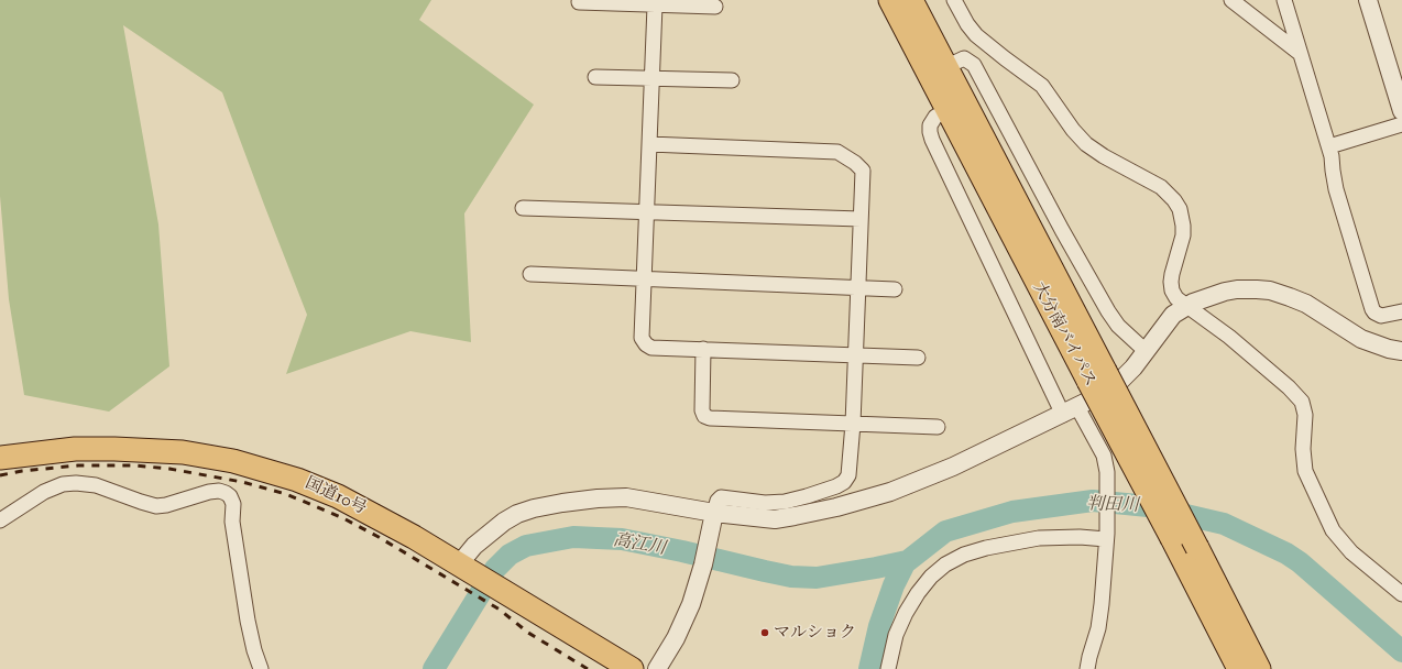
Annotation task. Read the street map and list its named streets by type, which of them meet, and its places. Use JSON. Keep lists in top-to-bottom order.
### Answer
{
  "streets": {
    "highway": ["大分南バイパス", "国道10号"]
  },
  "water": ["判田川", "高江川"],
  "places": ["マルショク"]
}
